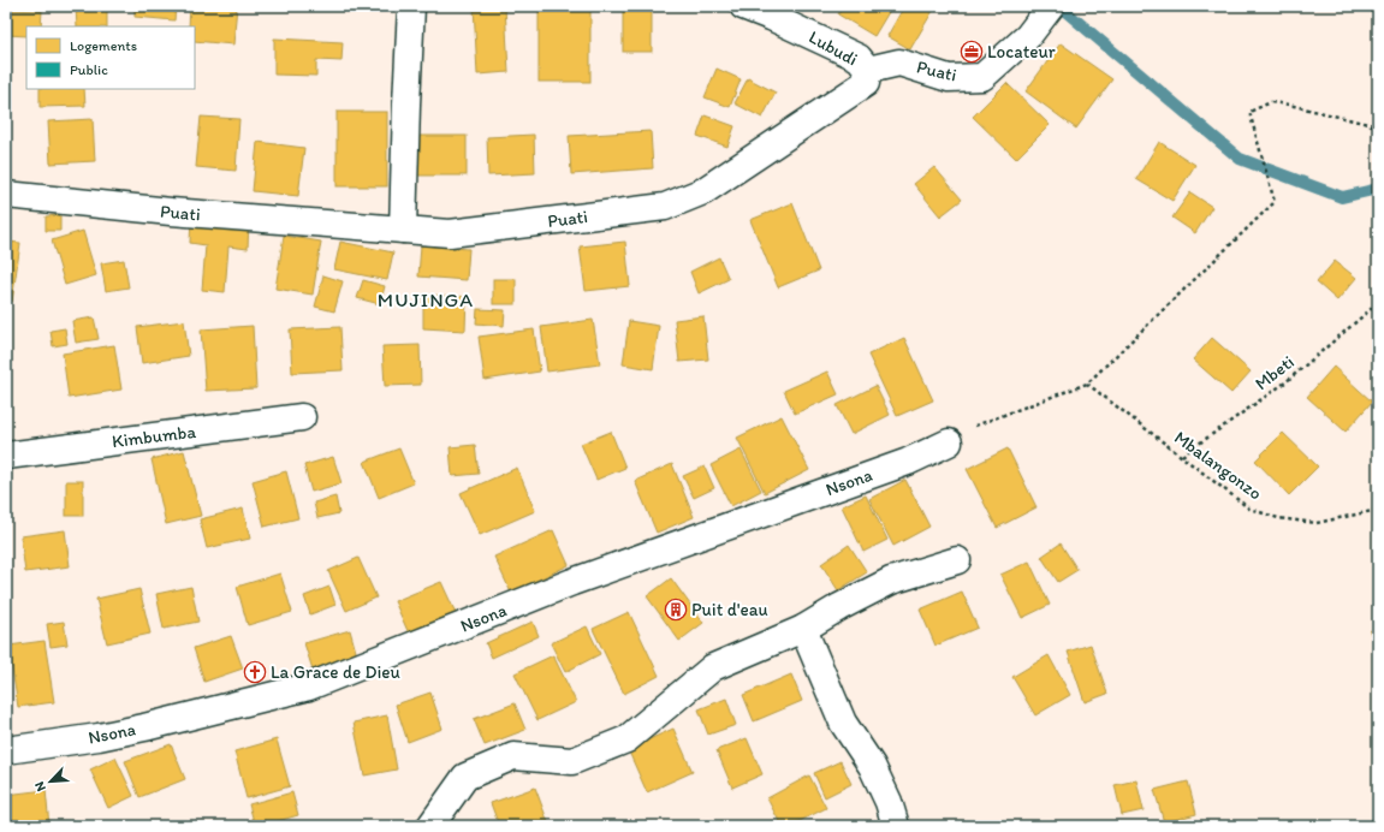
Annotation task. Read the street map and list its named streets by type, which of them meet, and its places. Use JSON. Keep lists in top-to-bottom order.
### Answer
{
  "streets": {
    "street": [
      "Lubudi",
      "Puati",
      "Kimbumba",
      "Nsona"
    ],
    "path": ["Mbeti", "Mbalangonzo"]
  },
  "crossings": [
    ["Lubudi", "Puati"],
    ["Mbeti", "Mbalangonzo"]
  ],
  "districts": ["MUJINGA"],
  "places": {
    "office": ["Locateur"],
    "building": ["Puit d'eau"],
    "church": ["La Grace de Dieu"]
  },
  "legend": ["Logements", "Public"],
  "north": "bottom left"
}
